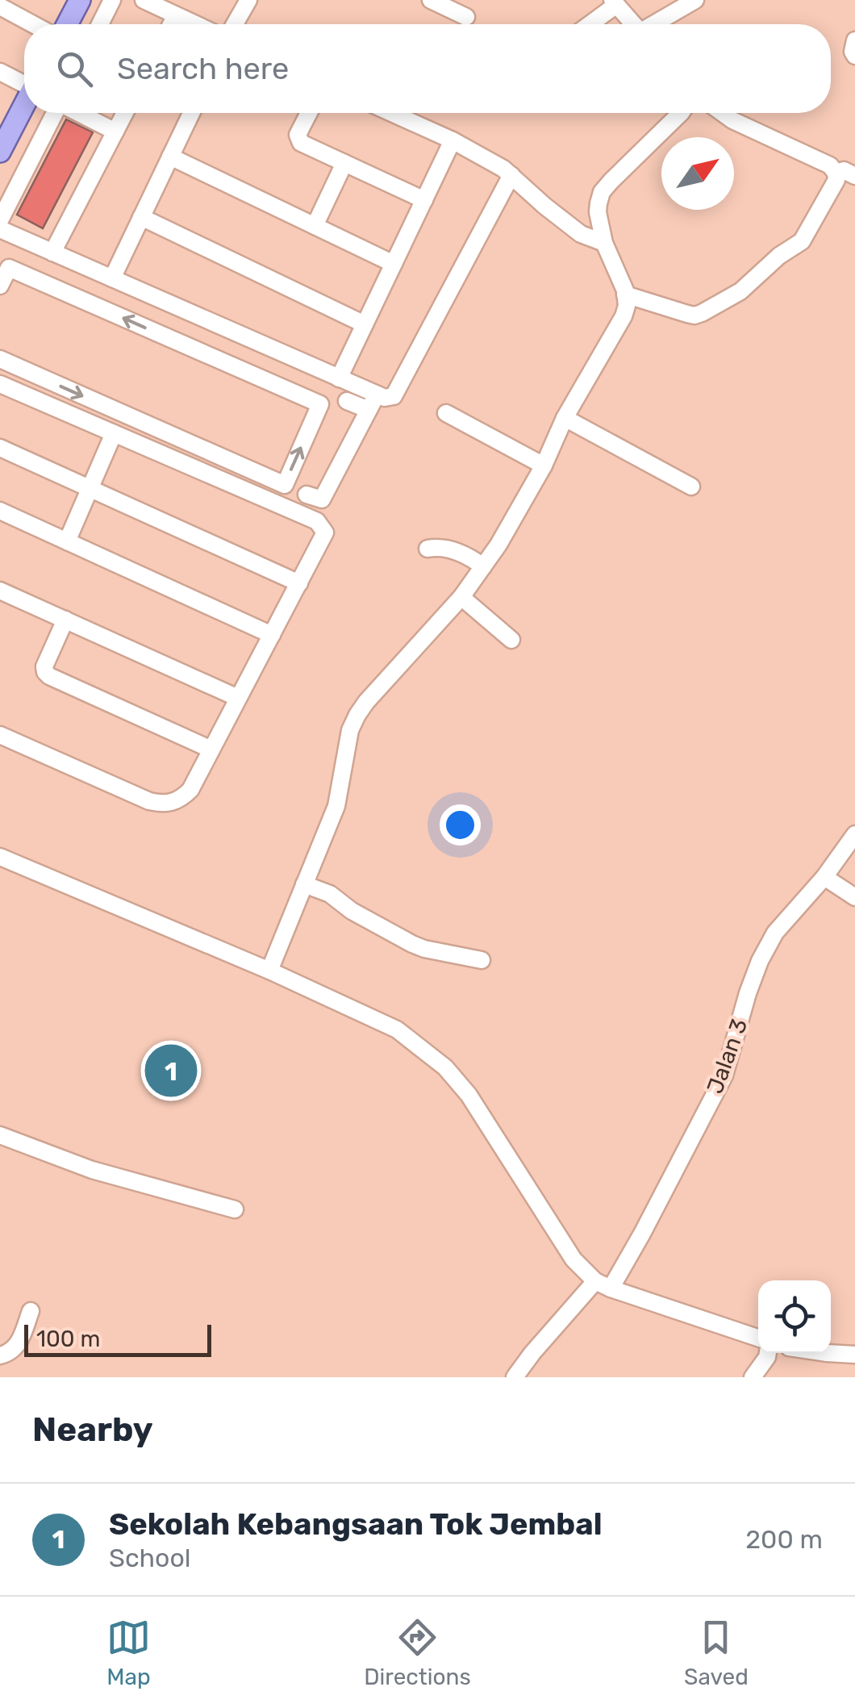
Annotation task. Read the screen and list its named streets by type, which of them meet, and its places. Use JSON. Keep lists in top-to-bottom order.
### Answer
{
  "streets": {
    "street": ["Jalan 3"]
  },
  "scale_bar": "100 m",
  "north": "top right",
  "page": {
    "search": "Search here",
    "pins": "1",
    "scale": "100 m",
    "heading": "Nearby",
    "list": [
      {
        "mark": "1",
        "name": "Sekolah Kebangsaan Tok Jembal",
        "note": "School",
        "value": "200 m"
      }
    ],
    "nav": ["Map", "Directions", "Saved"]
  }
}
